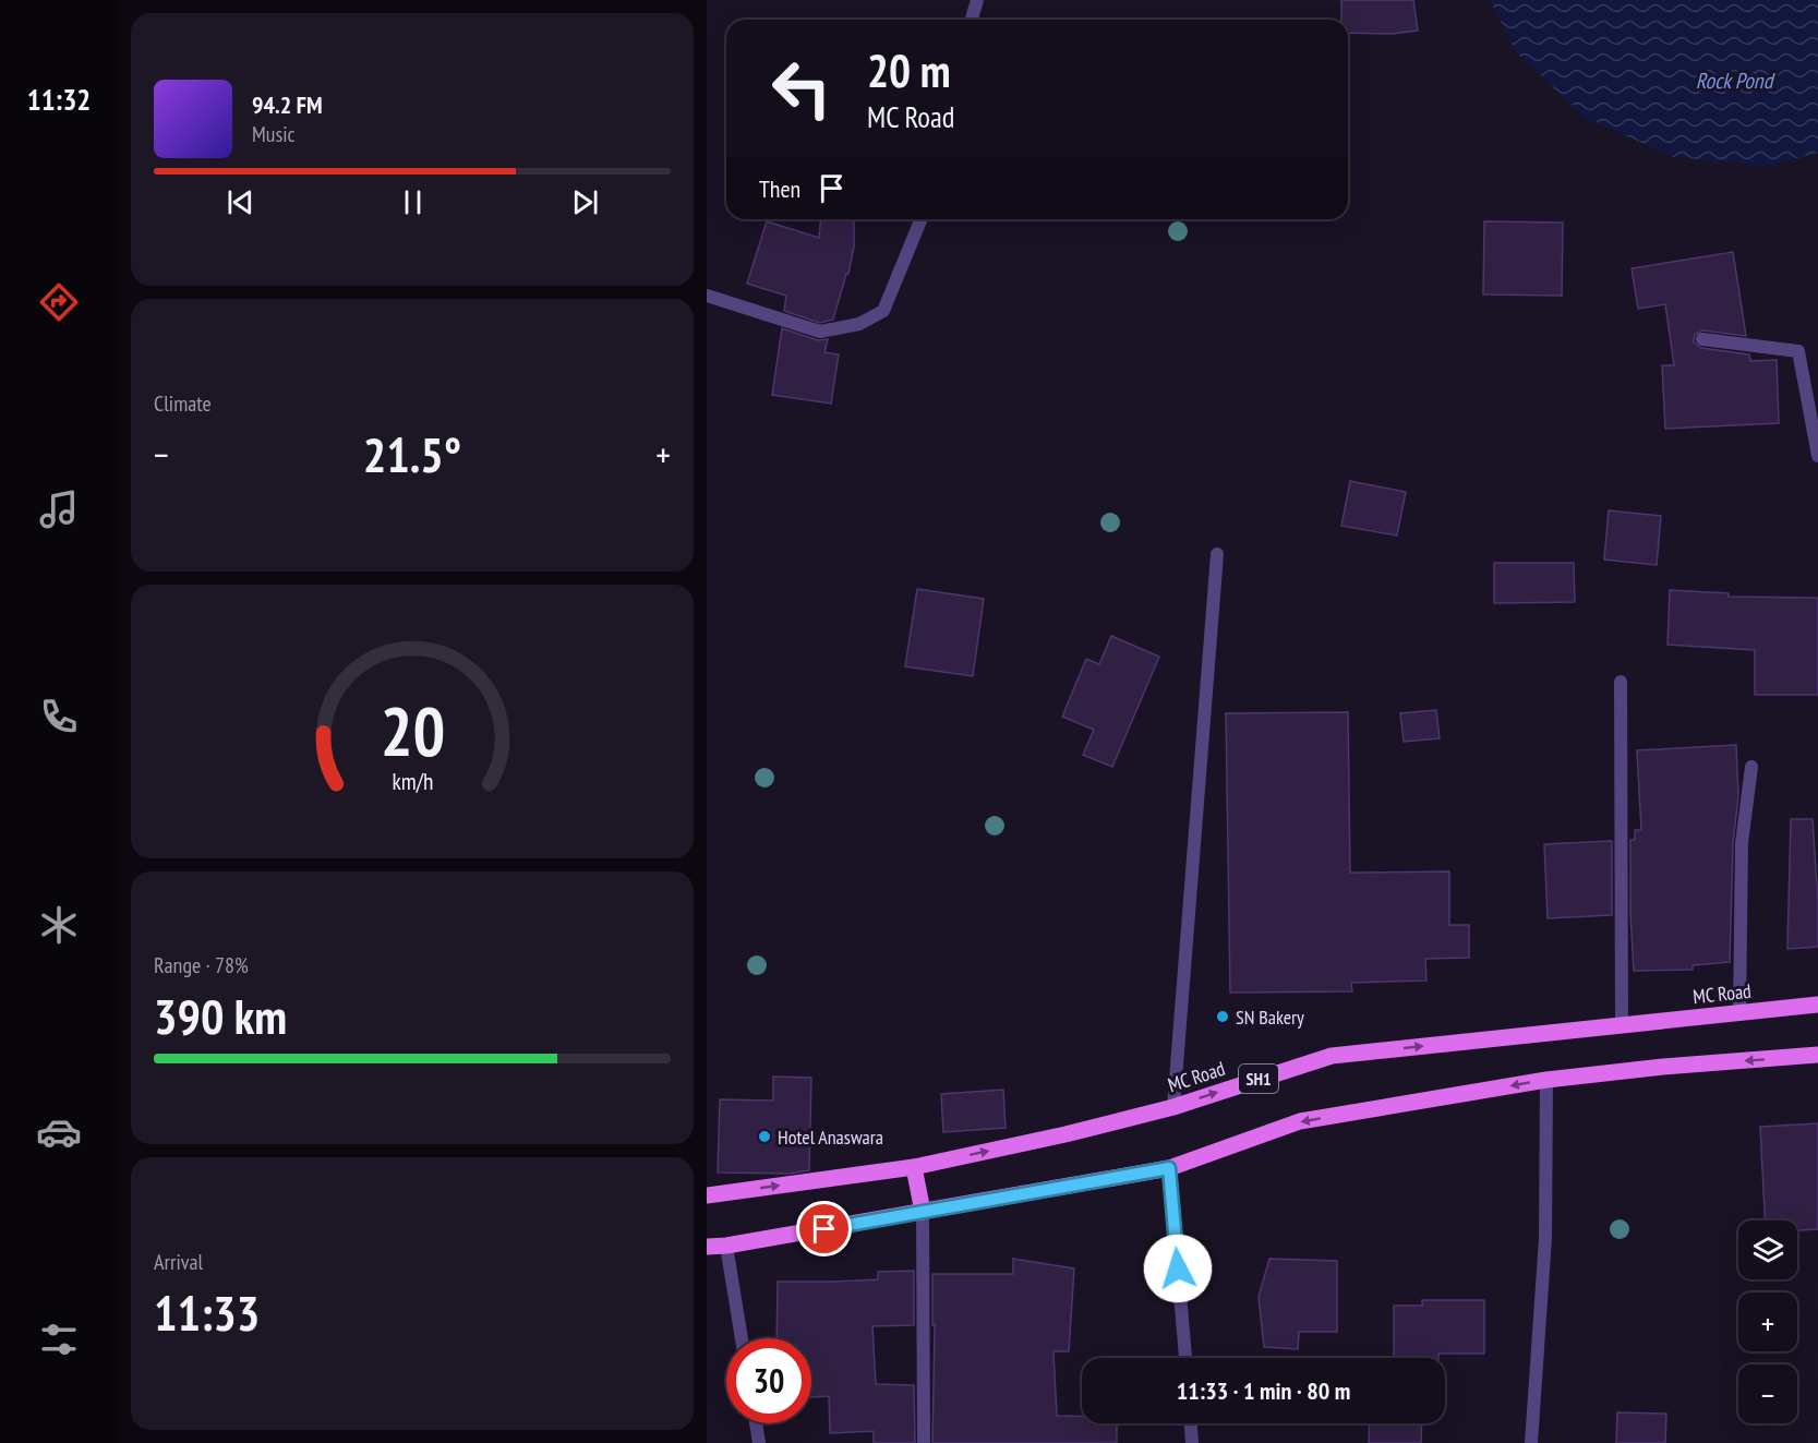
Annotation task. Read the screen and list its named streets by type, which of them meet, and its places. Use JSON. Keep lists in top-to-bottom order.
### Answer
{
  "streets": {
    "main road": ["MC Road", "SH1"]
  },
  "water": ["Rock Pond"],
  "places": ["SN Bakery", "Hotel Anaswara"],
  "page": {
    "tabs": "11:32",
    "turn": ["20 m", "MC Road"],
    "song": ["94.2 FM", "Music"],
    "then": "Then",
    "tile": [
      "Climate",
      ["Range · 78%", "390 km"],
      ["Arrival", "11:33"]
    ],
    "heat": ["−", "21.5°", "+"],
    "map_buttons": ["+", "−"],
    "limit": "30",
    "trip": "11:33 · 1 min · 80 m",
    "gauge": ["20", "km/h"]
  }
}
